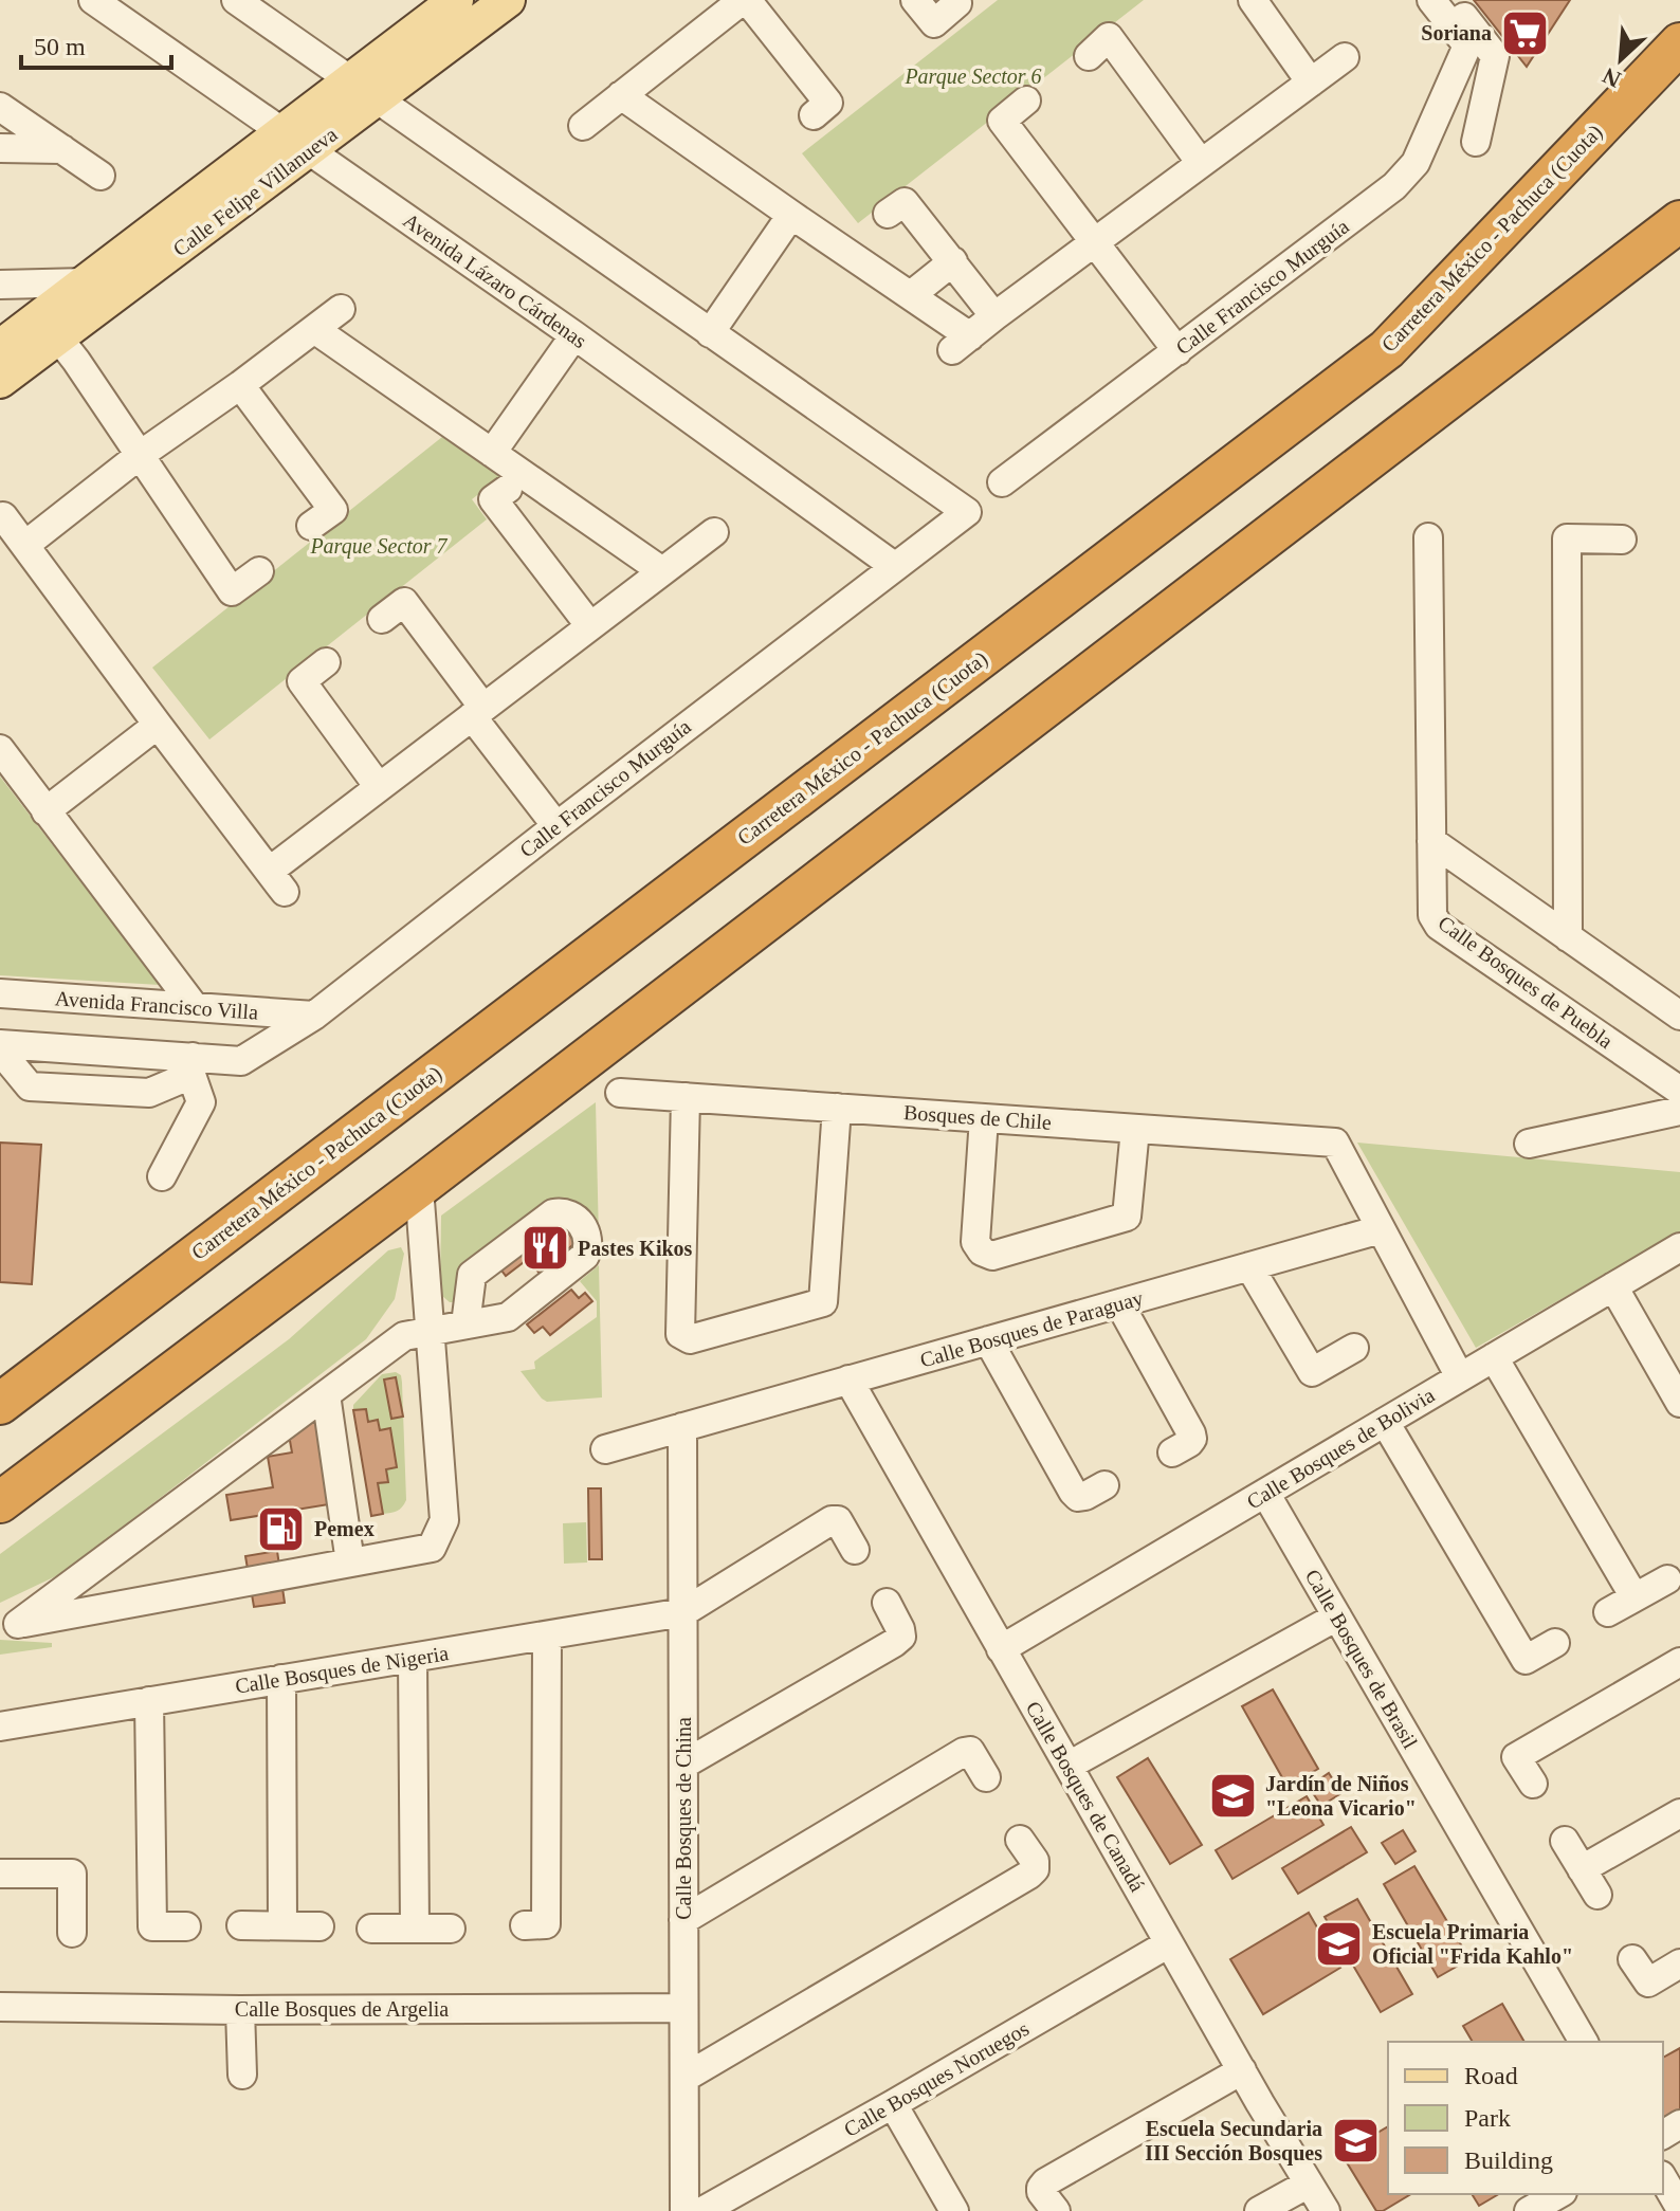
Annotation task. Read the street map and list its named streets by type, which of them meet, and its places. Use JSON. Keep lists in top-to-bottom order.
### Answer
{
  "streets": {
    "highway": ["Carretera México - Pachuca (Cuota)"],
    "main road": ["Calle Felipe Villanueva"],
    "street": [
      "Avenida Lázaro Cárdenas",
      "Calle Francisco Murguía",
      "Calle Bosques de Puebla",
      "Avenida Francisco Villa",
      "Bosques de Chile",
      "Calle Bosques de Paraguay",
      "Calle Bosques de Bolivia",
      "Calle Bosques de Brasil",
      "Calle Bosques de Nigeria",
      "Calle Bosques de Canadá",
      "Calle Bosques de China",
      "Calle Bosques de Argelia",
      "Calle Bosques Noruegos"
    ]
  },
  "crossings": [
    ["Calle Felipe Villanueva", "Avenida Lázaro Cárdenas"],
    ["Avenida Lázaro Cárdenas", "Calle Francisco Murguía"],
    ["Calle Francisco Murguía", "Avenida Francisco Villa"],
    ["Bosques de Chile", "Calle Bosques de Paraguay"],
    ["Calle Bosques de Paraguay", "Calle Bosques de Canadá"],
    ["Calle Bosques de Paraguay", "Calle Bosques de China"],
    ["Calle Bosques de Bolivia", "Calle Bosques de Brasil"],
    ["Calle Bosques de Bolivia", "Calle Bosques de Canadá"],
    ["Calle Bosques de Nigeria", "Calle Bosques de China"],
    ["Calle Bosques de Canadá", "Calle Bosques Noruegos"],
    ["Calle Bosques de China", "Calle Bosques de Argelia"]
  ],
  "parks": ["Parque Sector 6", "Parque Sector 7"],
  "places": {
    "supermarket": ["Soriana"],
    "restaurant": ["Pastes Kikos"],
    "fuel station": ["Pemex"],
    "school or university": ["Jardín de Niños \"Leona Vicario\"", "Escuela Primaria Oficial \"Frida Kahlo\"", "Escuela Secundaria III Sección Bosques"]
  },
  "legend": ["Road", "Park", "Building"],
  "scale_bar": "50 m",
  "north": "bottom left"
}
